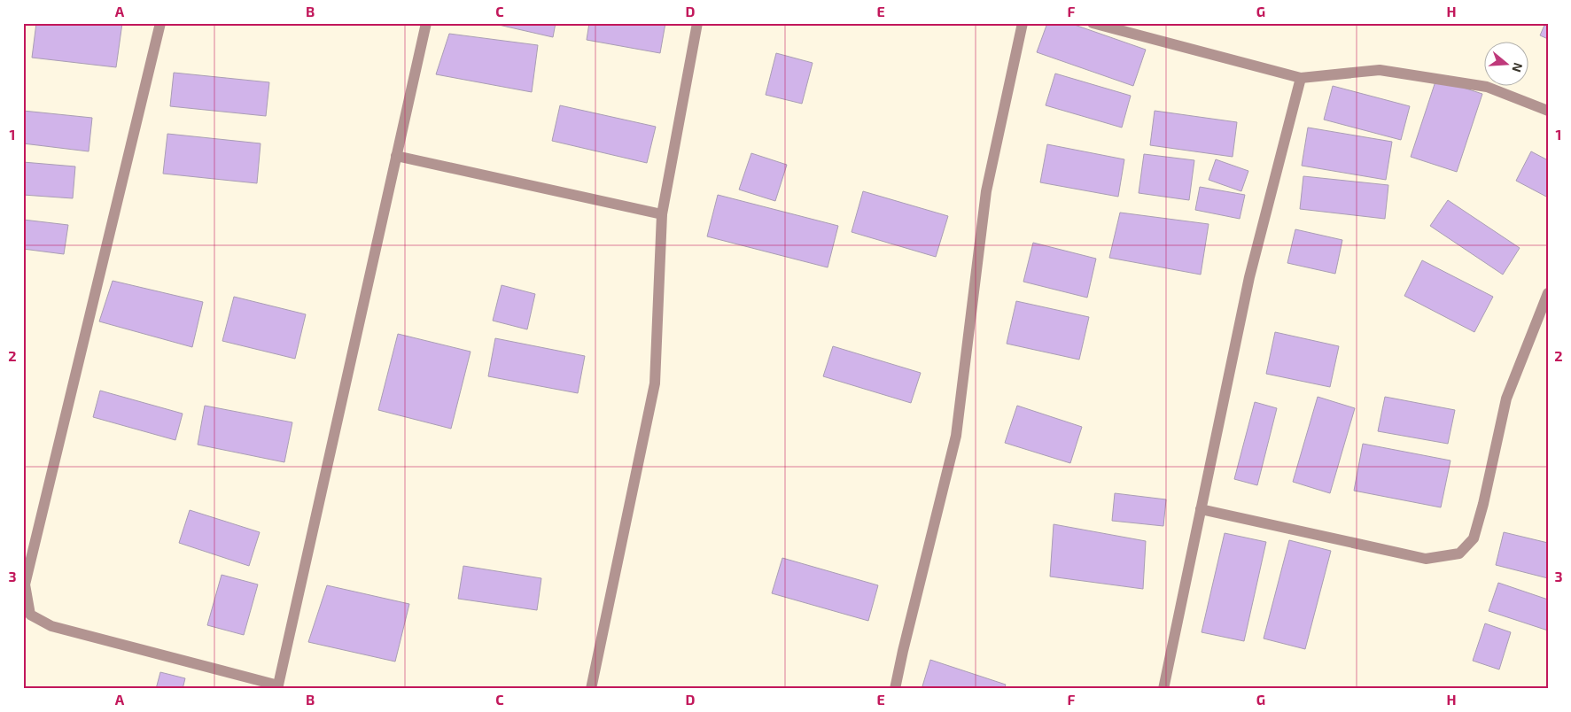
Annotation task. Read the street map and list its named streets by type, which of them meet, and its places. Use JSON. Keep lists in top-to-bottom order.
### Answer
{
  "north": "right",
  "grid": {
    "columns": [
      "A",
      "B",
      "C",
      "D",
      "E",
      "F",
      "G",
      "H"
    ],
    "rows": ["1", "2", "3"]
  }
}
